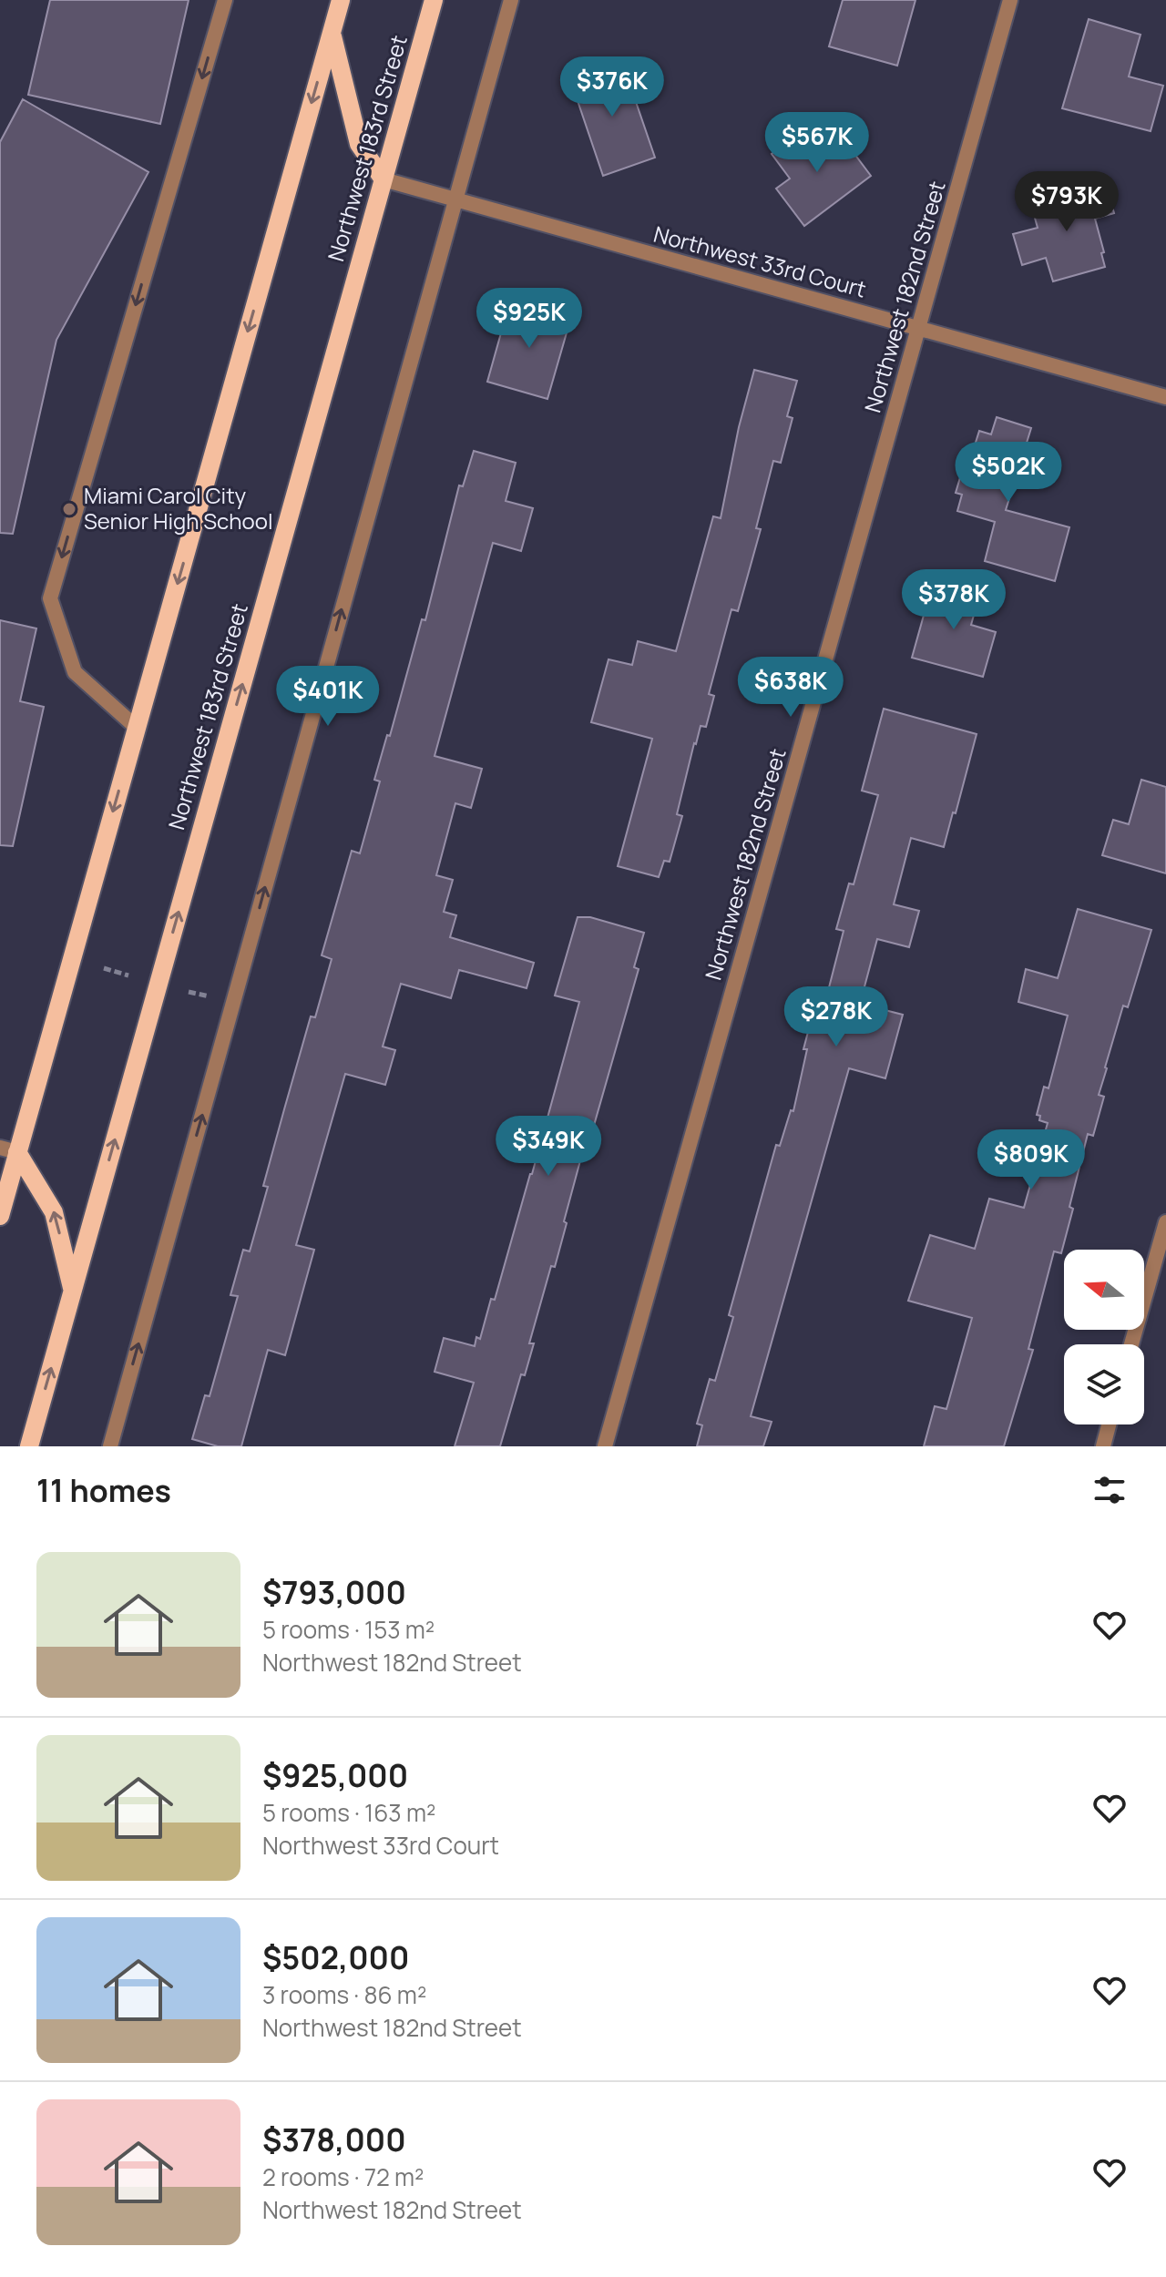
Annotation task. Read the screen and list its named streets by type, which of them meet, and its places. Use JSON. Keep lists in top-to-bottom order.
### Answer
{
  "streets": {
    "main road": ["Northwest 183rd Street"],
    "street": ["Northwest 33rd Court", "Northwest 182nd Street"]
  },
  "crossings": [
    ["Northwest 183rd Street", "Northwest 33rd Court"],
    ["Northwest 33rd Court", "Northwest 182nd Street"]
  ],
  "places": ["Miami Carol City Senior High School"],
  "north": "left",
  "page": {
    "price": [
      "$376K",
      "$567K",
      "$793K",
      "$925K",
      "$502K",
      "$378K",
      "$638K",
      "$401K",
      "$278K",
      "$349K",
      "$809K"
    ],
    "heading": "11 homes",
    "list": [
      {
        "name": "$793,000",
        "note": "5 rooms · 153 m² · Northwest 182nd Street"
      },
      {
        "name": "$925,000",
        "note": "5 rooms · 163 m² · Northwest 33rd Court"
      },
      {
        "name": "$502,000",
        "note": "3 rooms · 86 m² · Northwest 182nd Street"
      },
      {
        "name": "$378,000",
        "note": "2 rooms · 72 m² · Northwest 182nd Street"
      }
    ]
  }
}
